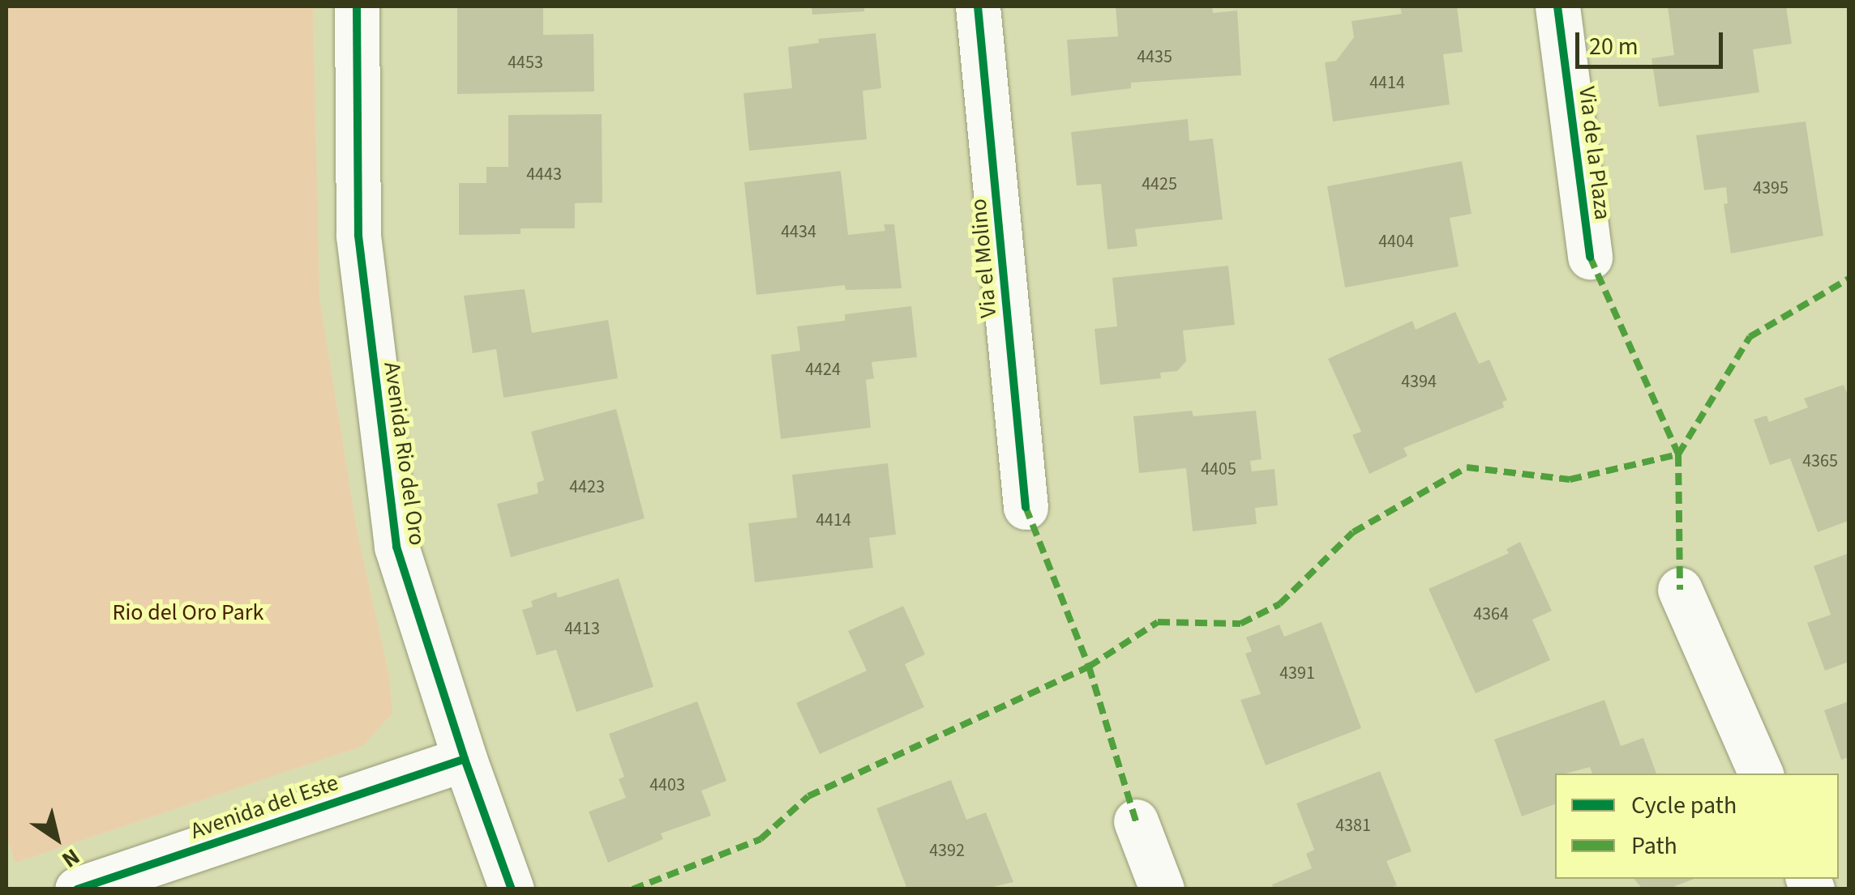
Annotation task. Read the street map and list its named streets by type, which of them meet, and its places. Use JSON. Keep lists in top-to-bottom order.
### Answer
{
  "streets": {
    "street": [
      "Via de la Plaza",
      "Via el Molino",
      "Avenida Rio del Oro",
      "Avenida del Este"
    ]
  },
  "crossings": [
    ["Avenida Rio del Oro", "Avenida del Este"]
  ],
  "parks": ["Rio del Oro Park"],
  "house_numbers": [
    "4435",
    "4453",
    "4414",
    "4443",
    "4425",
    "4395",
    "4434",
    "4404",
    "4424",
    "4394",
    "4365",
    "4405",
    "4423",
    "4414",
    "4364",
    "4413",
    "4391",
    "4403",
    "4381",
    "4392"
  ],
  "legend": ["Cycle path", "Path"],
  "scale_bar": "20 m",
  "north": "bottom right"
}
